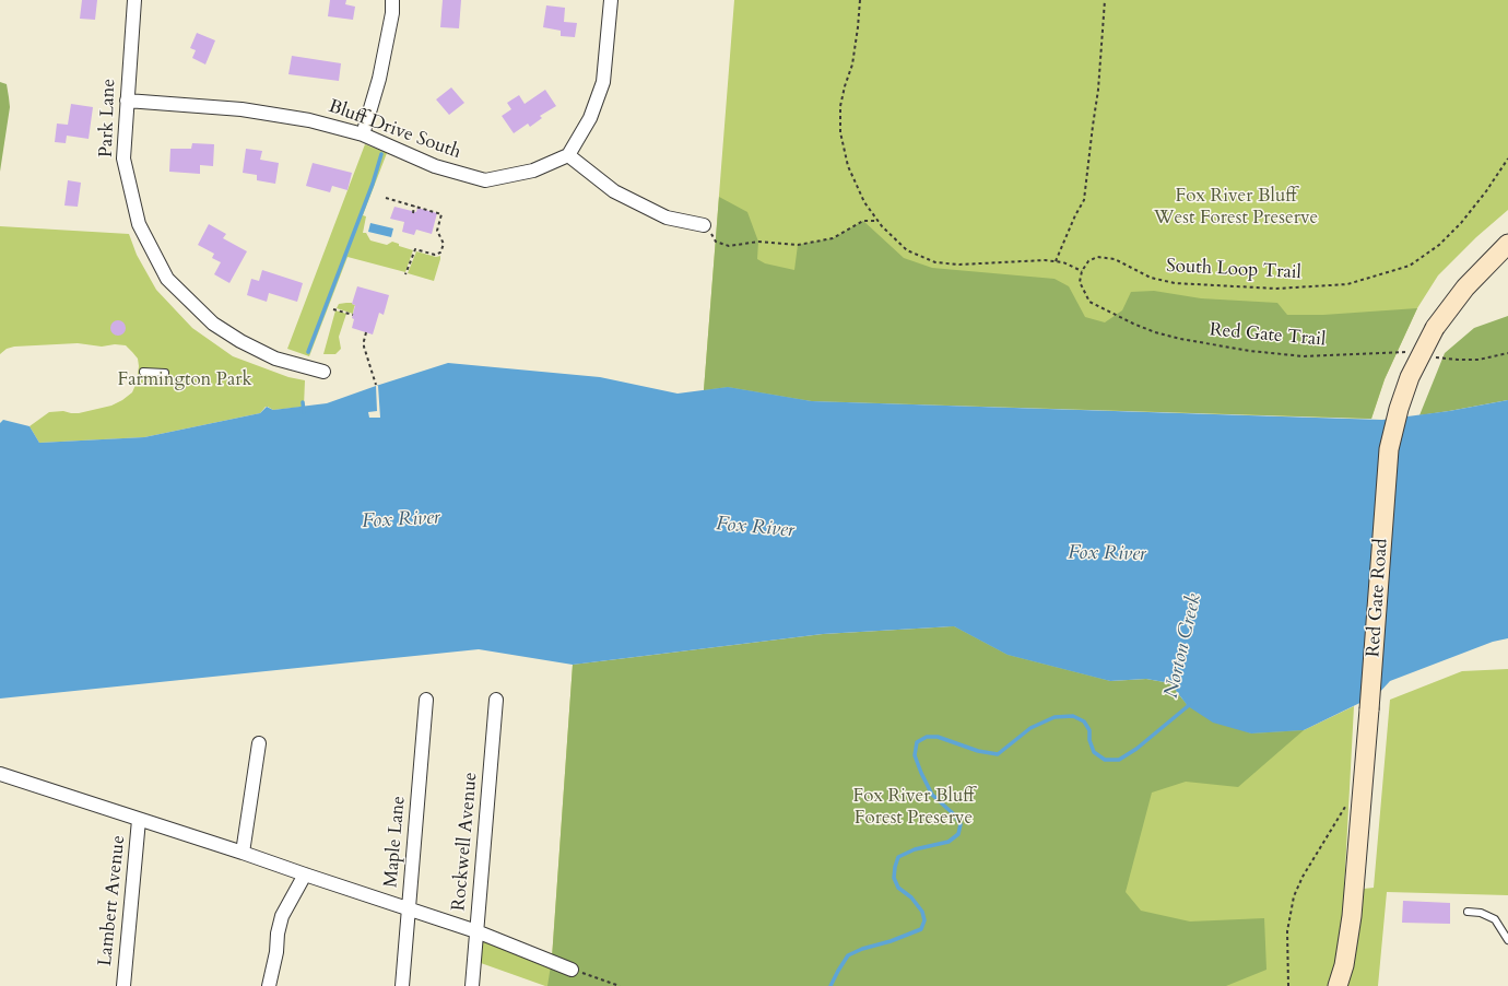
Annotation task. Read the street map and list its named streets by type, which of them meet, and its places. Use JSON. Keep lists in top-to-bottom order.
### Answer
{
  "streets": {
    "main road": ["Red Gate Road"],
    "street": [
      "Park Lane",
      "Bluff Drive South",
      "Maple Lane",
      "Rockwell Avenue",
      "Lambert Avenue"
    ],
    "path": ["South Loop Trail", "Red Gate Trail"]
  },
  "crossings": [
    ["Park Lane", "Bluff Drive South"],
    ["South Loop Trail", "Red Gate Trail"]
  ],
  "water": ["Fox River", "Norton Creek"],
  "parks": ["Fox River Bluff West Forest Preserve", "Farmington Park", "Fox River Bluff Forest Preserve"]
}
